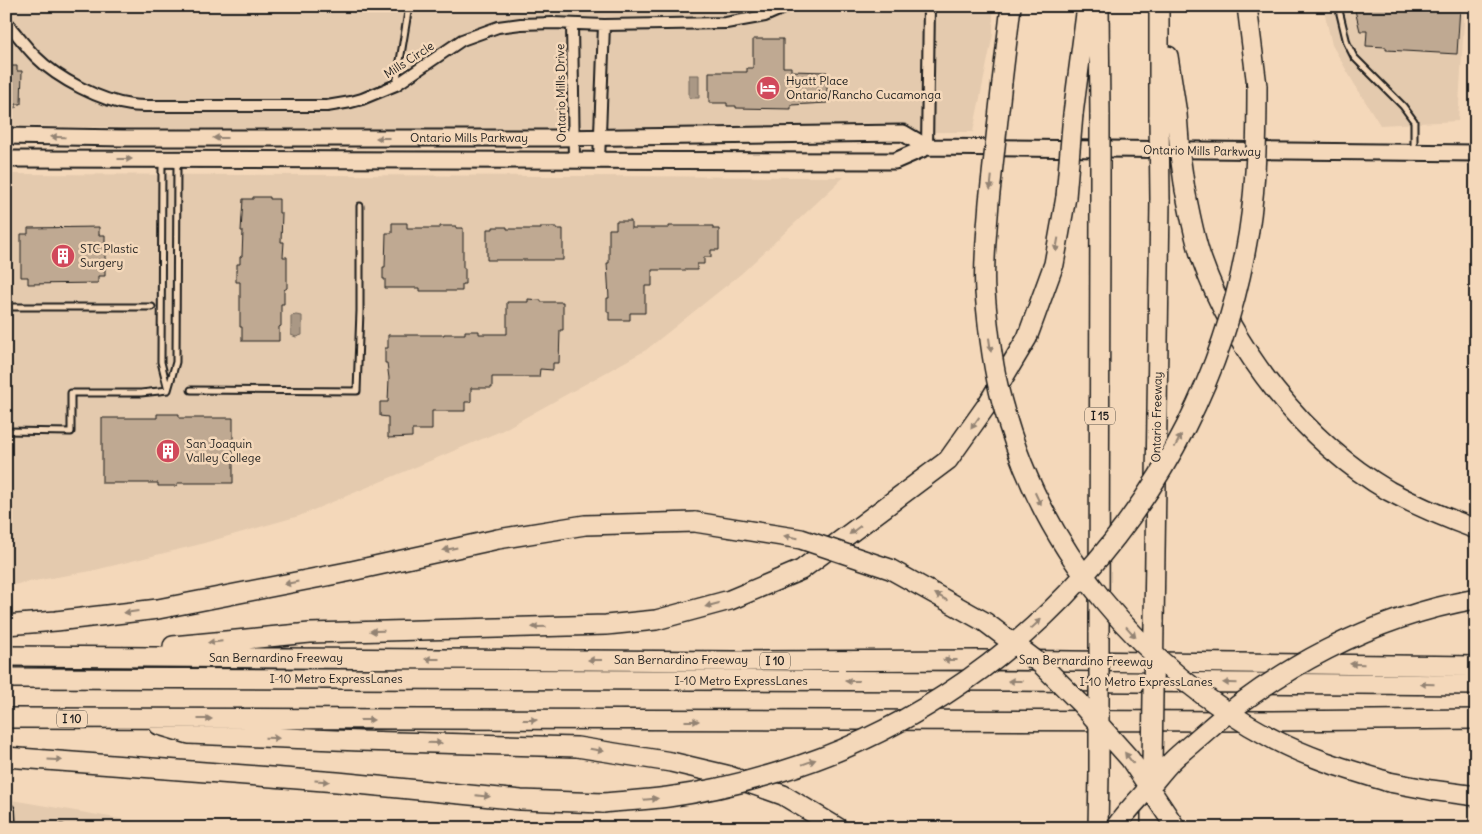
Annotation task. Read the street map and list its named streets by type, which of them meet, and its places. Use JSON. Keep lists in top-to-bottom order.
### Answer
{
  "streets": {
    "highway": [
      "I 15",
      "Ontario Freeway",
      "San Bernardino Freeway",
      "I 10",
      "I-10 Metro ExpressLanes"
    ],
    "main road": ["Ontario Mills Parkway"],
    "street": ["Mills Circle", "Ontario Mills Drive"]
  },
  "crossings": [
    ["Mills Circle", "Ontario Mills Drive"],
    ["Ontario Mills Drive", "Ontario Mills Parkway"]
  ],
  "places": {
    "hotel": ["Hyatt Place Ontario/Rancho Cucamonga"],
    "building": ["STC Plastic Surgery", "San Joaquin Valley College"]
  }
}
